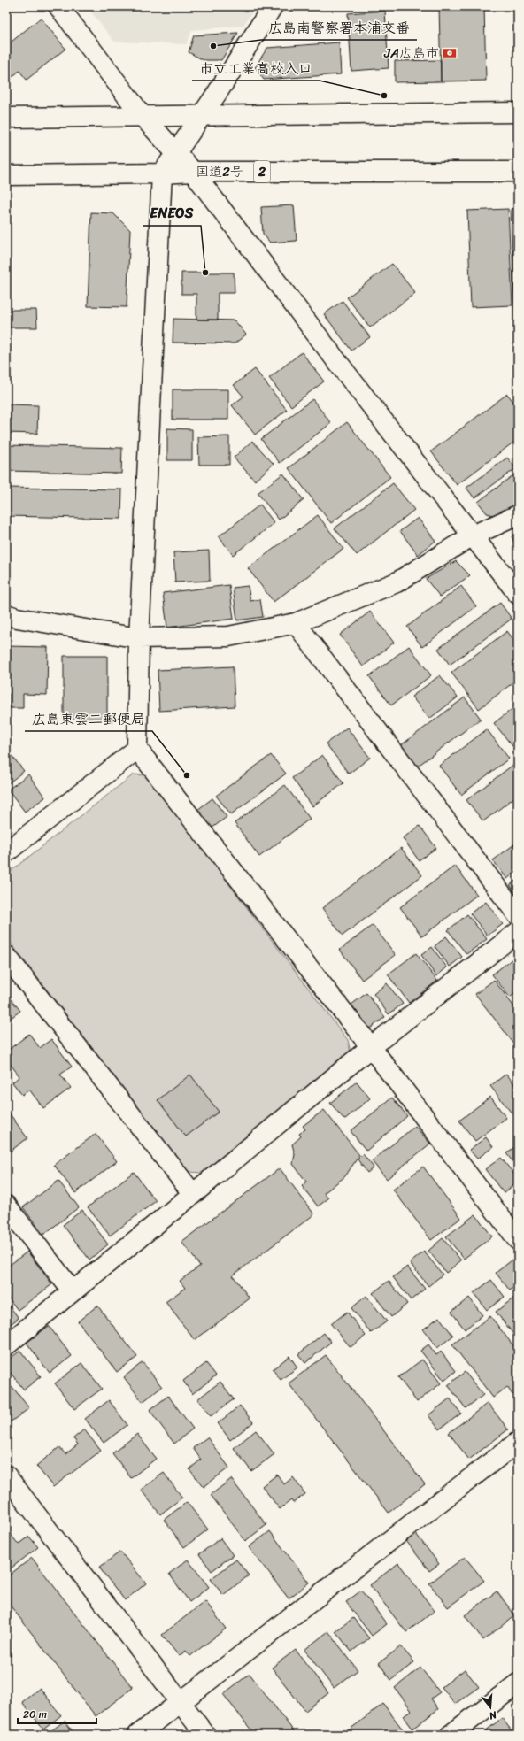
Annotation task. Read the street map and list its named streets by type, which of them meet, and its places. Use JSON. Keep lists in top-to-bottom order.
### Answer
{
  "streets": {
    "main road": ["国道2号", "2"]
  },
  "places": {
    "other": [
      "広島南警察署本浦交番",
      "市立工業高校入口",
      "ENEOS",
      "広島東雲二郵便局"
    ],
    "bank": ["JA広島市"]
  },
  "scale_bar": "20 m",
  "north": "bottom"
}
